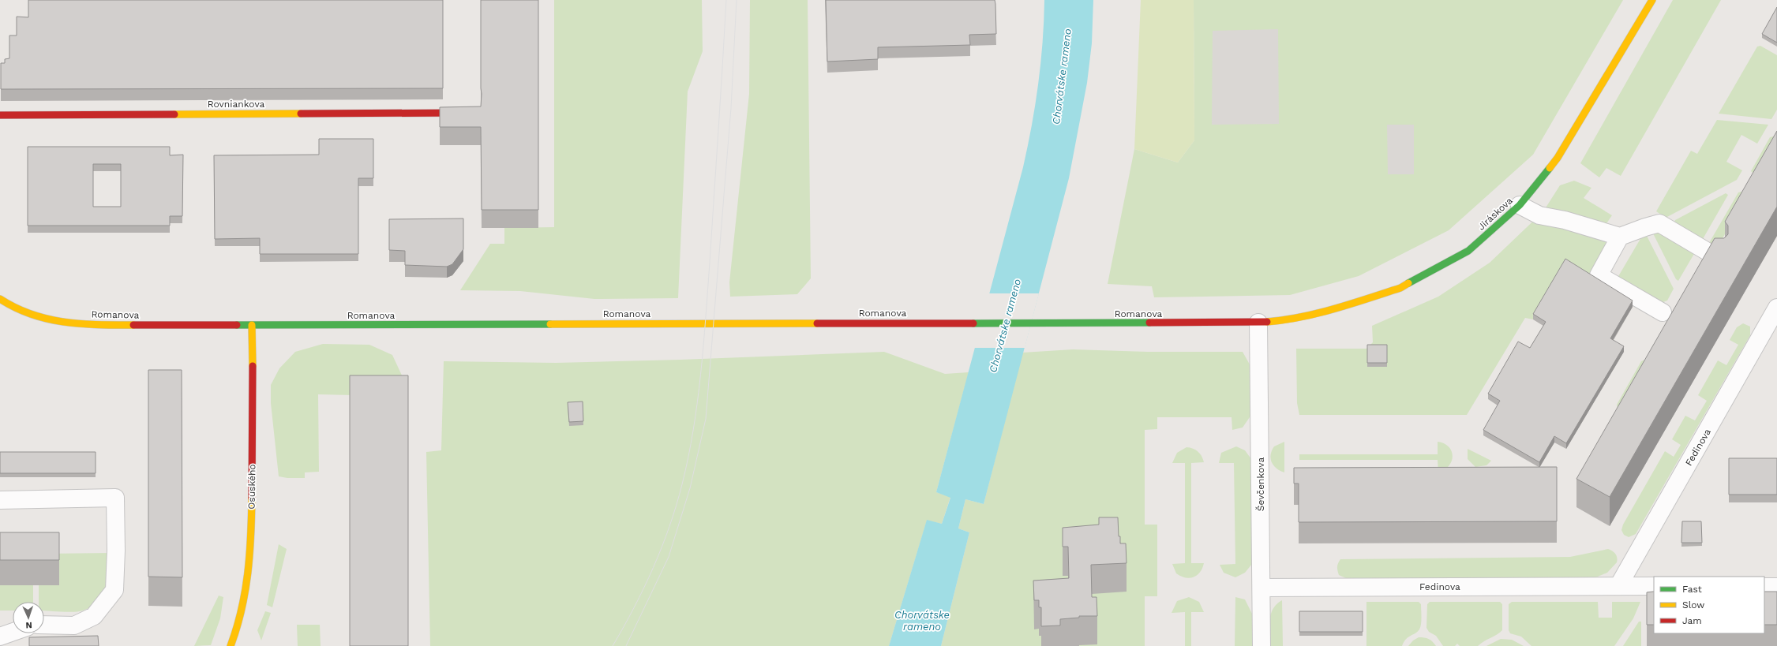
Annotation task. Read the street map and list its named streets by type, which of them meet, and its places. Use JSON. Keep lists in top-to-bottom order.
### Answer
{
  "streets": {
    "street": [
      "Rovniankova",
      "Jiráskova",
      "Romanova",
      "Fedinova",
      "Ševčenkova",
      "Osuského"
    ]
  },
  "crossings": [
    ["Jiráskova", "Romanova"],
    ["Jiráskova", "Ševčenkova"],
    ["Romanova", "Ševčenkova"],
    ["Romanova", "Osuského"],
    ["Fedinova", "Ševčenkova"]
  ],
  "water": ["Chorvátske rameno"],
  "legend": ["Fast", "Slow", "Jam"],
  "north": "bottom"
}
